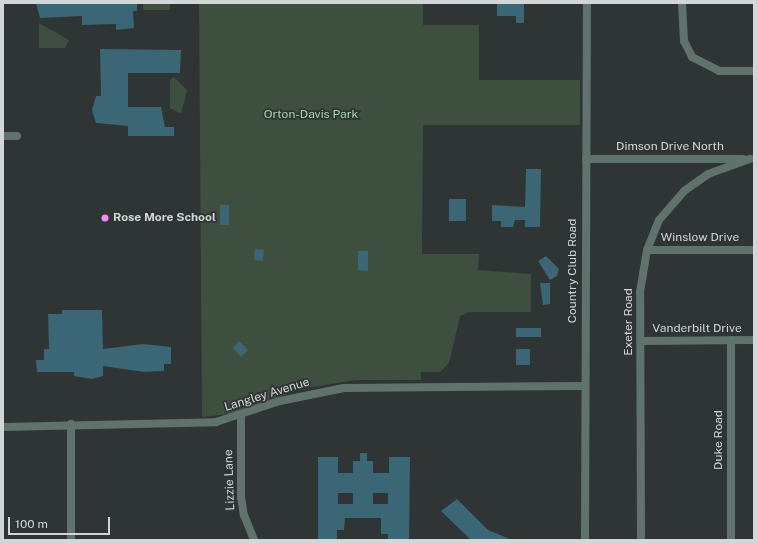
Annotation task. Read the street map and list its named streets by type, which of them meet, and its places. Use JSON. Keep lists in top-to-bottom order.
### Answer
{
  "streets": {
    "street": [
      "Dimson Drive North",
      "Winslow Drive",
      "Country Club Road",
      "Exeter Road",
      "Vanderbilt Drive",
      "Langley Avenue",
      "Duke Road",
      "Lizzie Lane"
    ]
  },
  "crossings": [
    ["Dimson Drive North", "Country Club Road"],
    ["Dimson Drive North", "Exeter Road"],
    ["Winslow Drive", "Exeter Road"],
    ["Country Club Road", "Langley Avenue"],
    ["Exeter Road", "Vanderbilt Drive"],
    ["Vanderbilt Drive", "Duke Road"],
    ["Langley Avenue", "Lizzie Lane"]
  ],
  "parks": ["Orton-Davis Park"],
  "places": ["Rose More School"],
  "scale_bar": "100 m"
}
